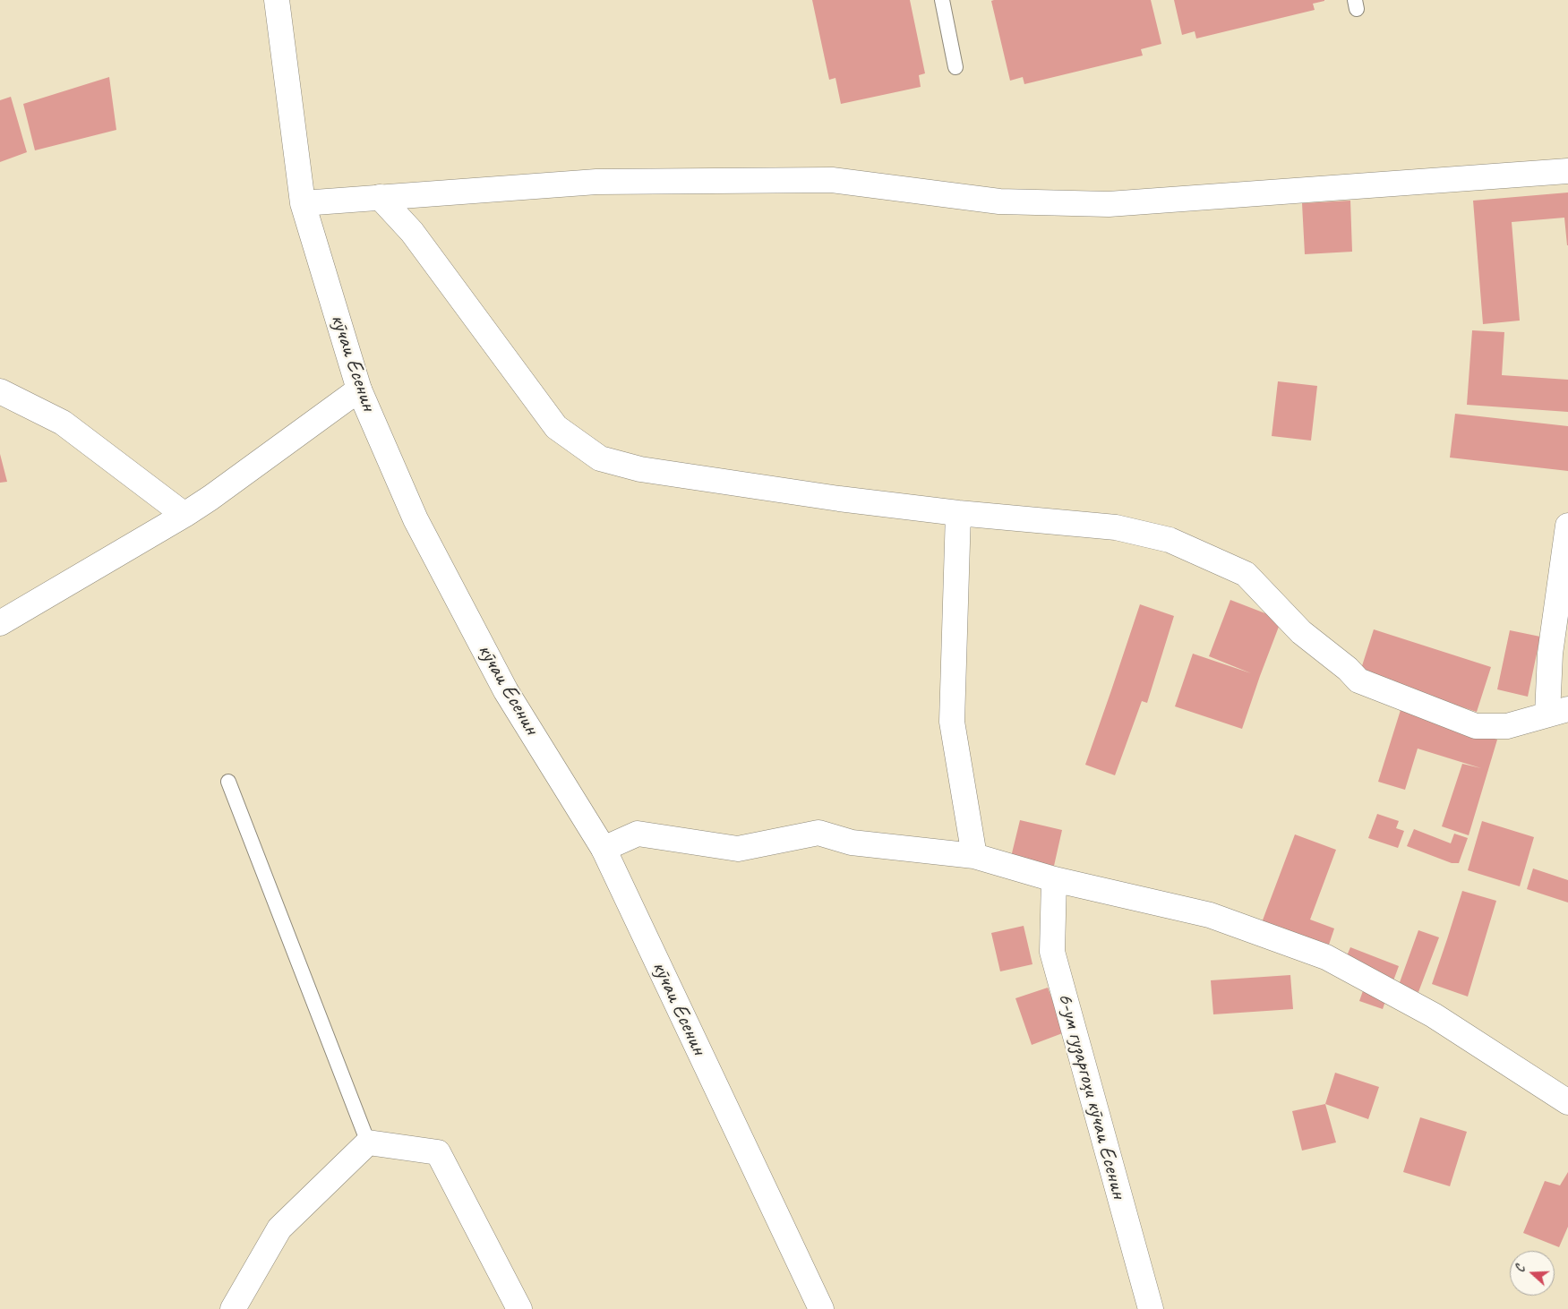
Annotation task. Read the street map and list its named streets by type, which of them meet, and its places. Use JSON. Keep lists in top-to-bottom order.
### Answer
{
  "streets": {
    "street": ["кӯчаи Есенин", "6-ум гузаргоҳи кӯчаи Есенин"]
  },
  "north": "left"
}
